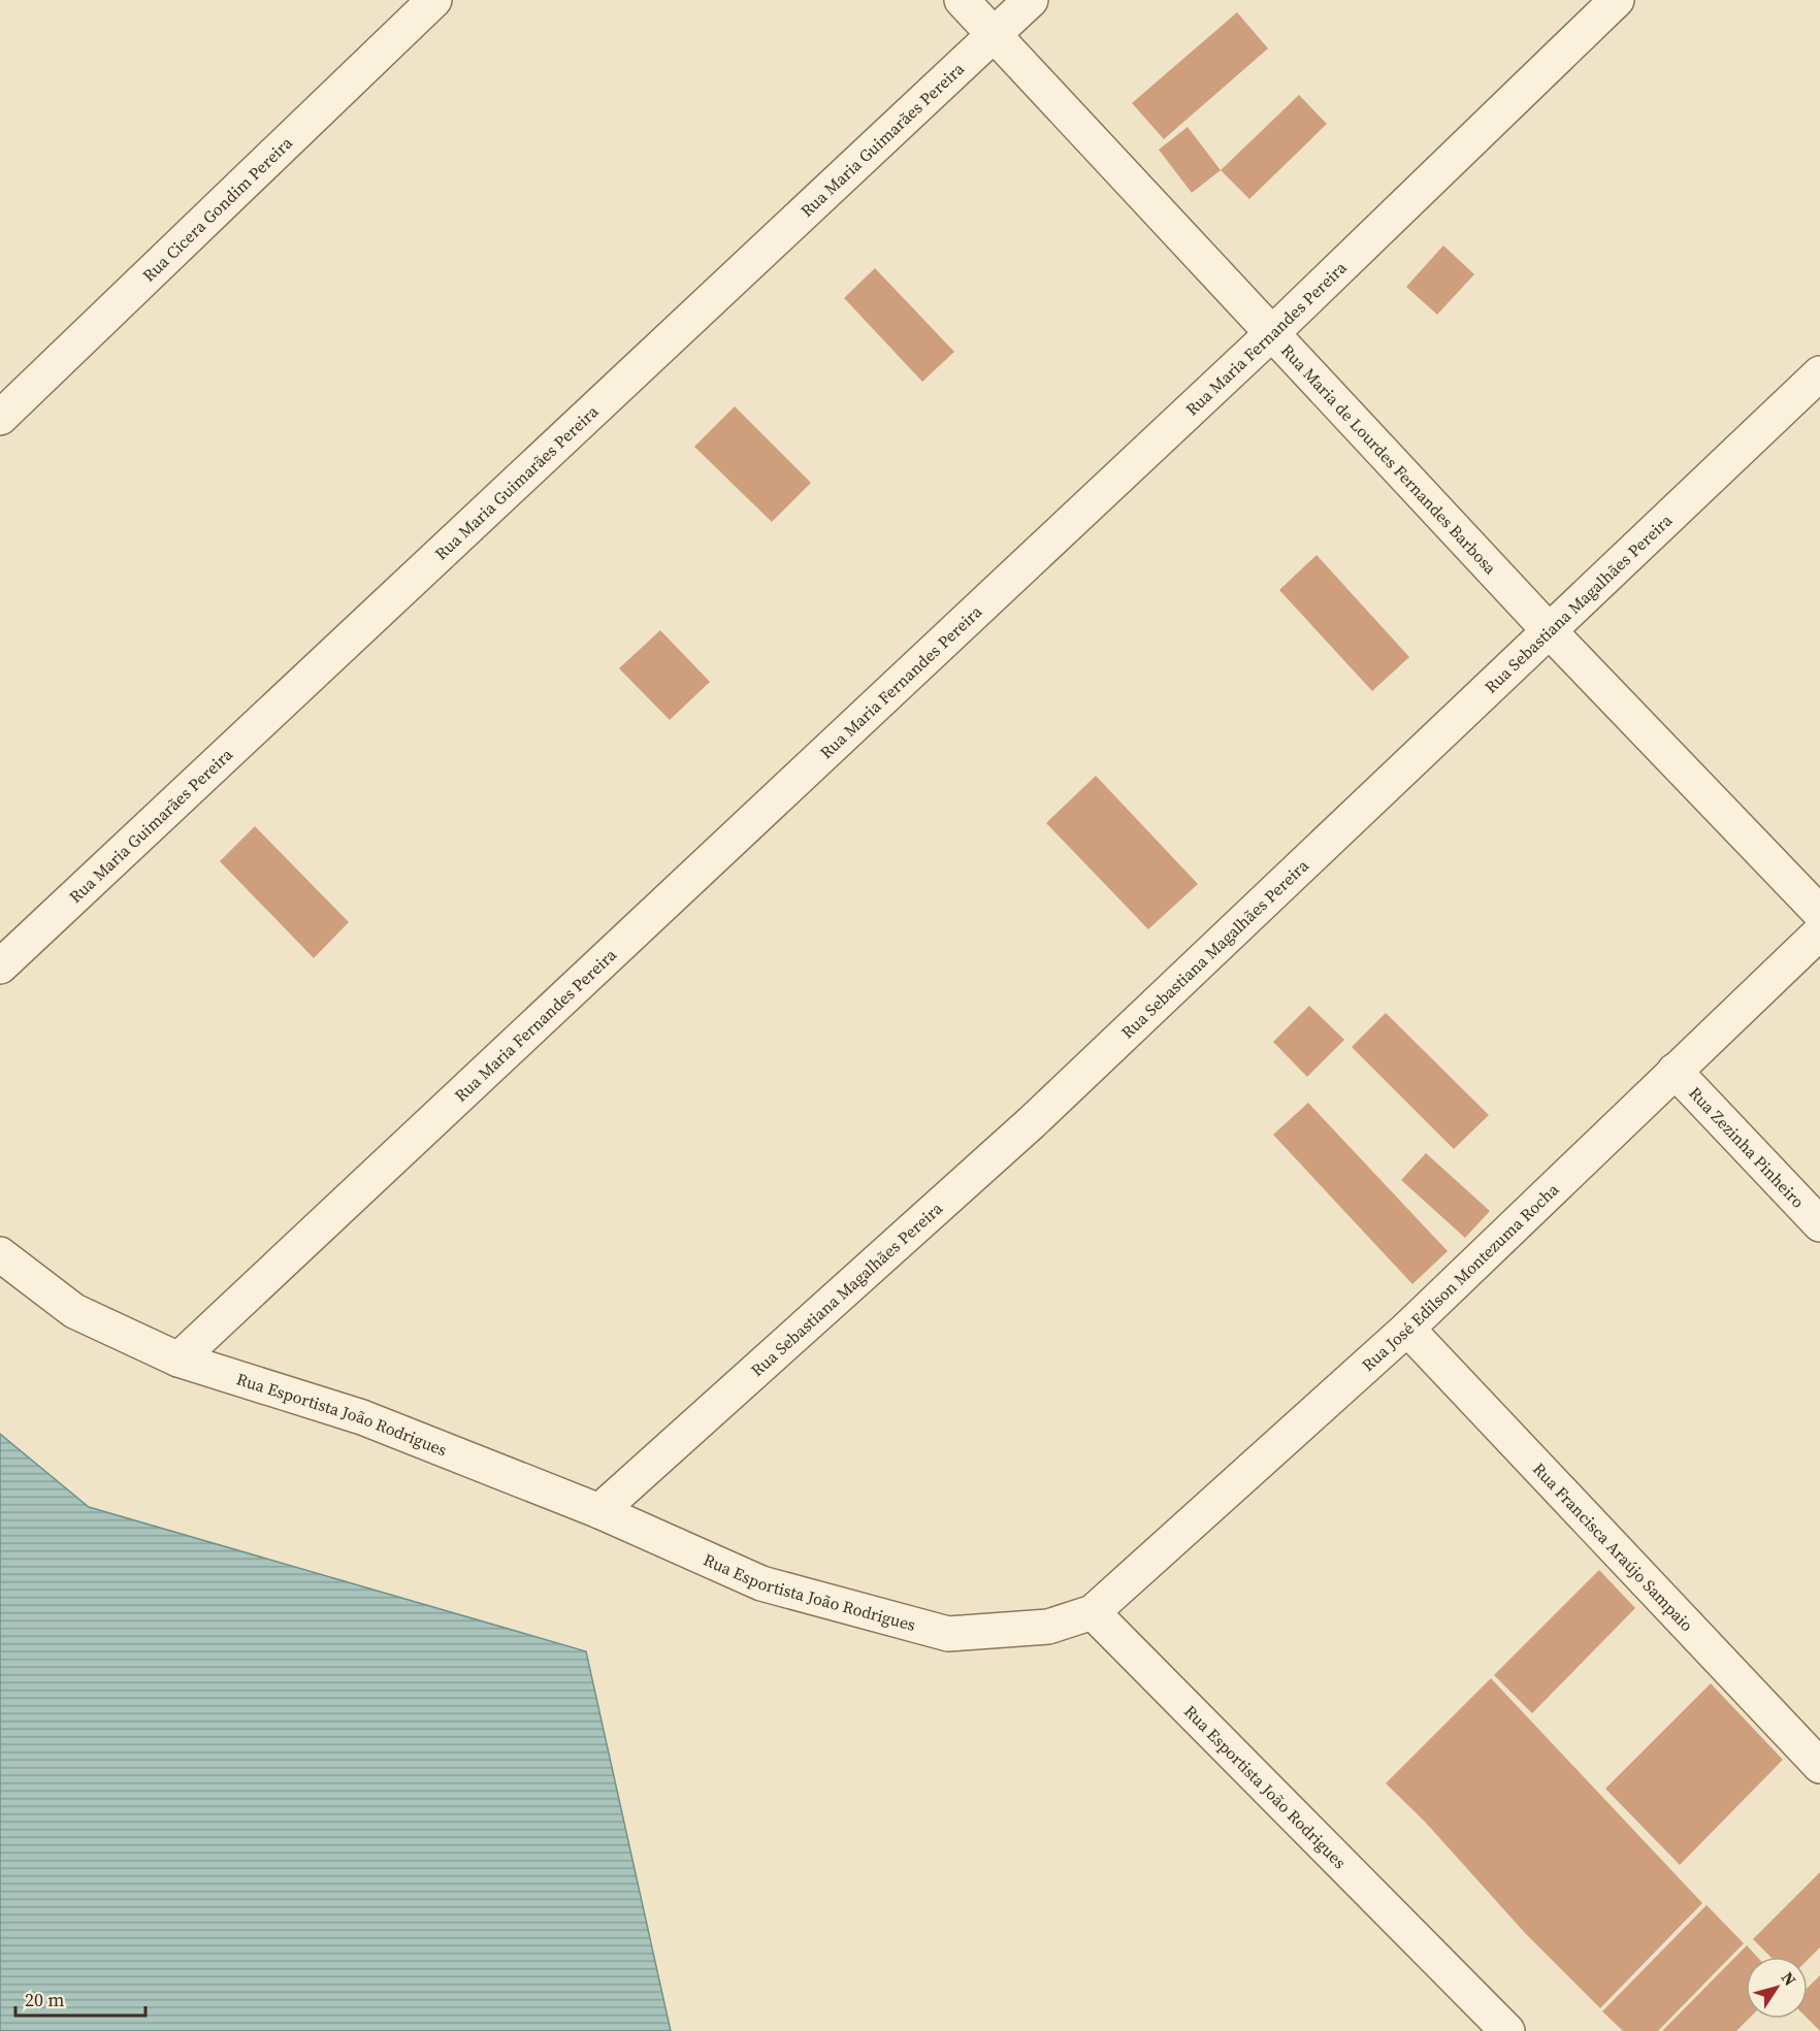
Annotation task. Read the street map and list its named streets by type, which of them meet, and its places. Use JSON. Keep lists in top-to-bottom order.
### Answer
{
  "streets": {
    "street": [
      "Rua Maria Guimarães Pereira",
      "Rua Cicera Gondim Pereira",
      "Rua Maria Fernandes Pereira",
      "Rua Maria de Lourdes Fernandes Barbosa",
      "Rua Sebastiana Magalhães Pereira",
      "Rua Zezinha Pinheiro",
      "Rua José Edilson Montezuma Rocha",
      "Rua Esportista João Rodrigues",
      "Rua Francisca Araújo Sampaio"
    ]
  },
  "crossings": [
    ["Rua Maria Guimarães Pereira", "Rua Maria de Lourdes Fernandes Barbosa"],
    ["Rua Maria Fernandes Pereira", "Rua Maria de Lourdes Fernandes Barbosa"],
    ["Rua Maria Fernandes Pereira", "Rua Esportista João Rodrigues"],
    ["Rua Maria de Lourdes Fernandes Barbosa", "Rua Sebastiana Magalhães Pereira"],
    ["Rua Sebastiana Magalhães Pereira", "Rua Esportista João Rodrigues"],
    ["Rua Zezinha Pinheiro", "Rua José Edilson Montezuma Rocha"],
    ["Rua José Edilson Montezuma Rocha", "Rua Esportista João Rodrigues"],
    ["Rua José Edilson Montezuma Rocha", "Rua Francisca Araújo Sampaio"]
  ],
  "scale_bar": "20 m",
  "north": "top right"
}
